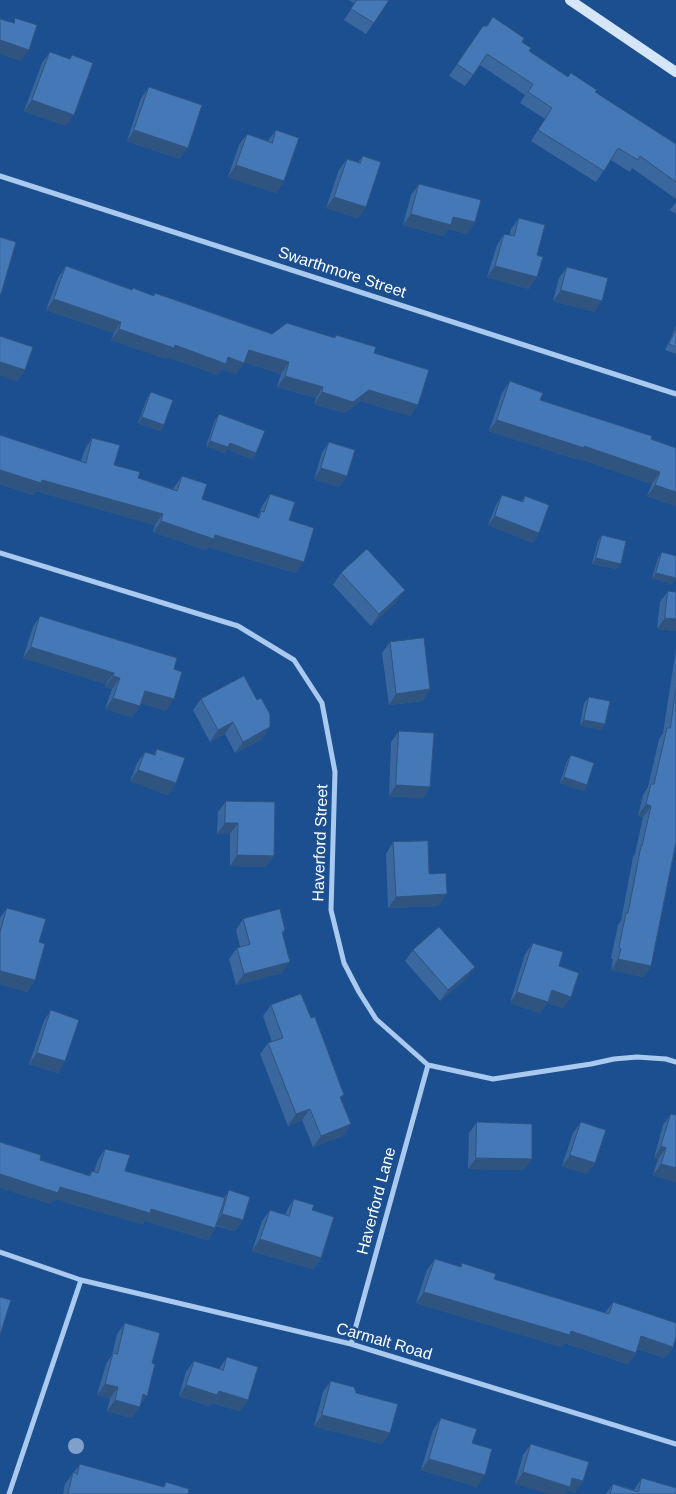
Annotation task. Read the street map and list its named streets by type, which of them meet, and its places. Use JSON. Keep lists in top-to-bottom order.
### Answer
{
  "streets": {
    "street": [
      "Swarthmore Street",
      "Haverford Street",
      "Haverford Lane",
      "Carmalt Road"
    ]
  },
  "crossings": [
    ["Haverford Street", "Haverford Lane"],
    ["Haverford Lane", "Carmalt Road"]
  ]
}
